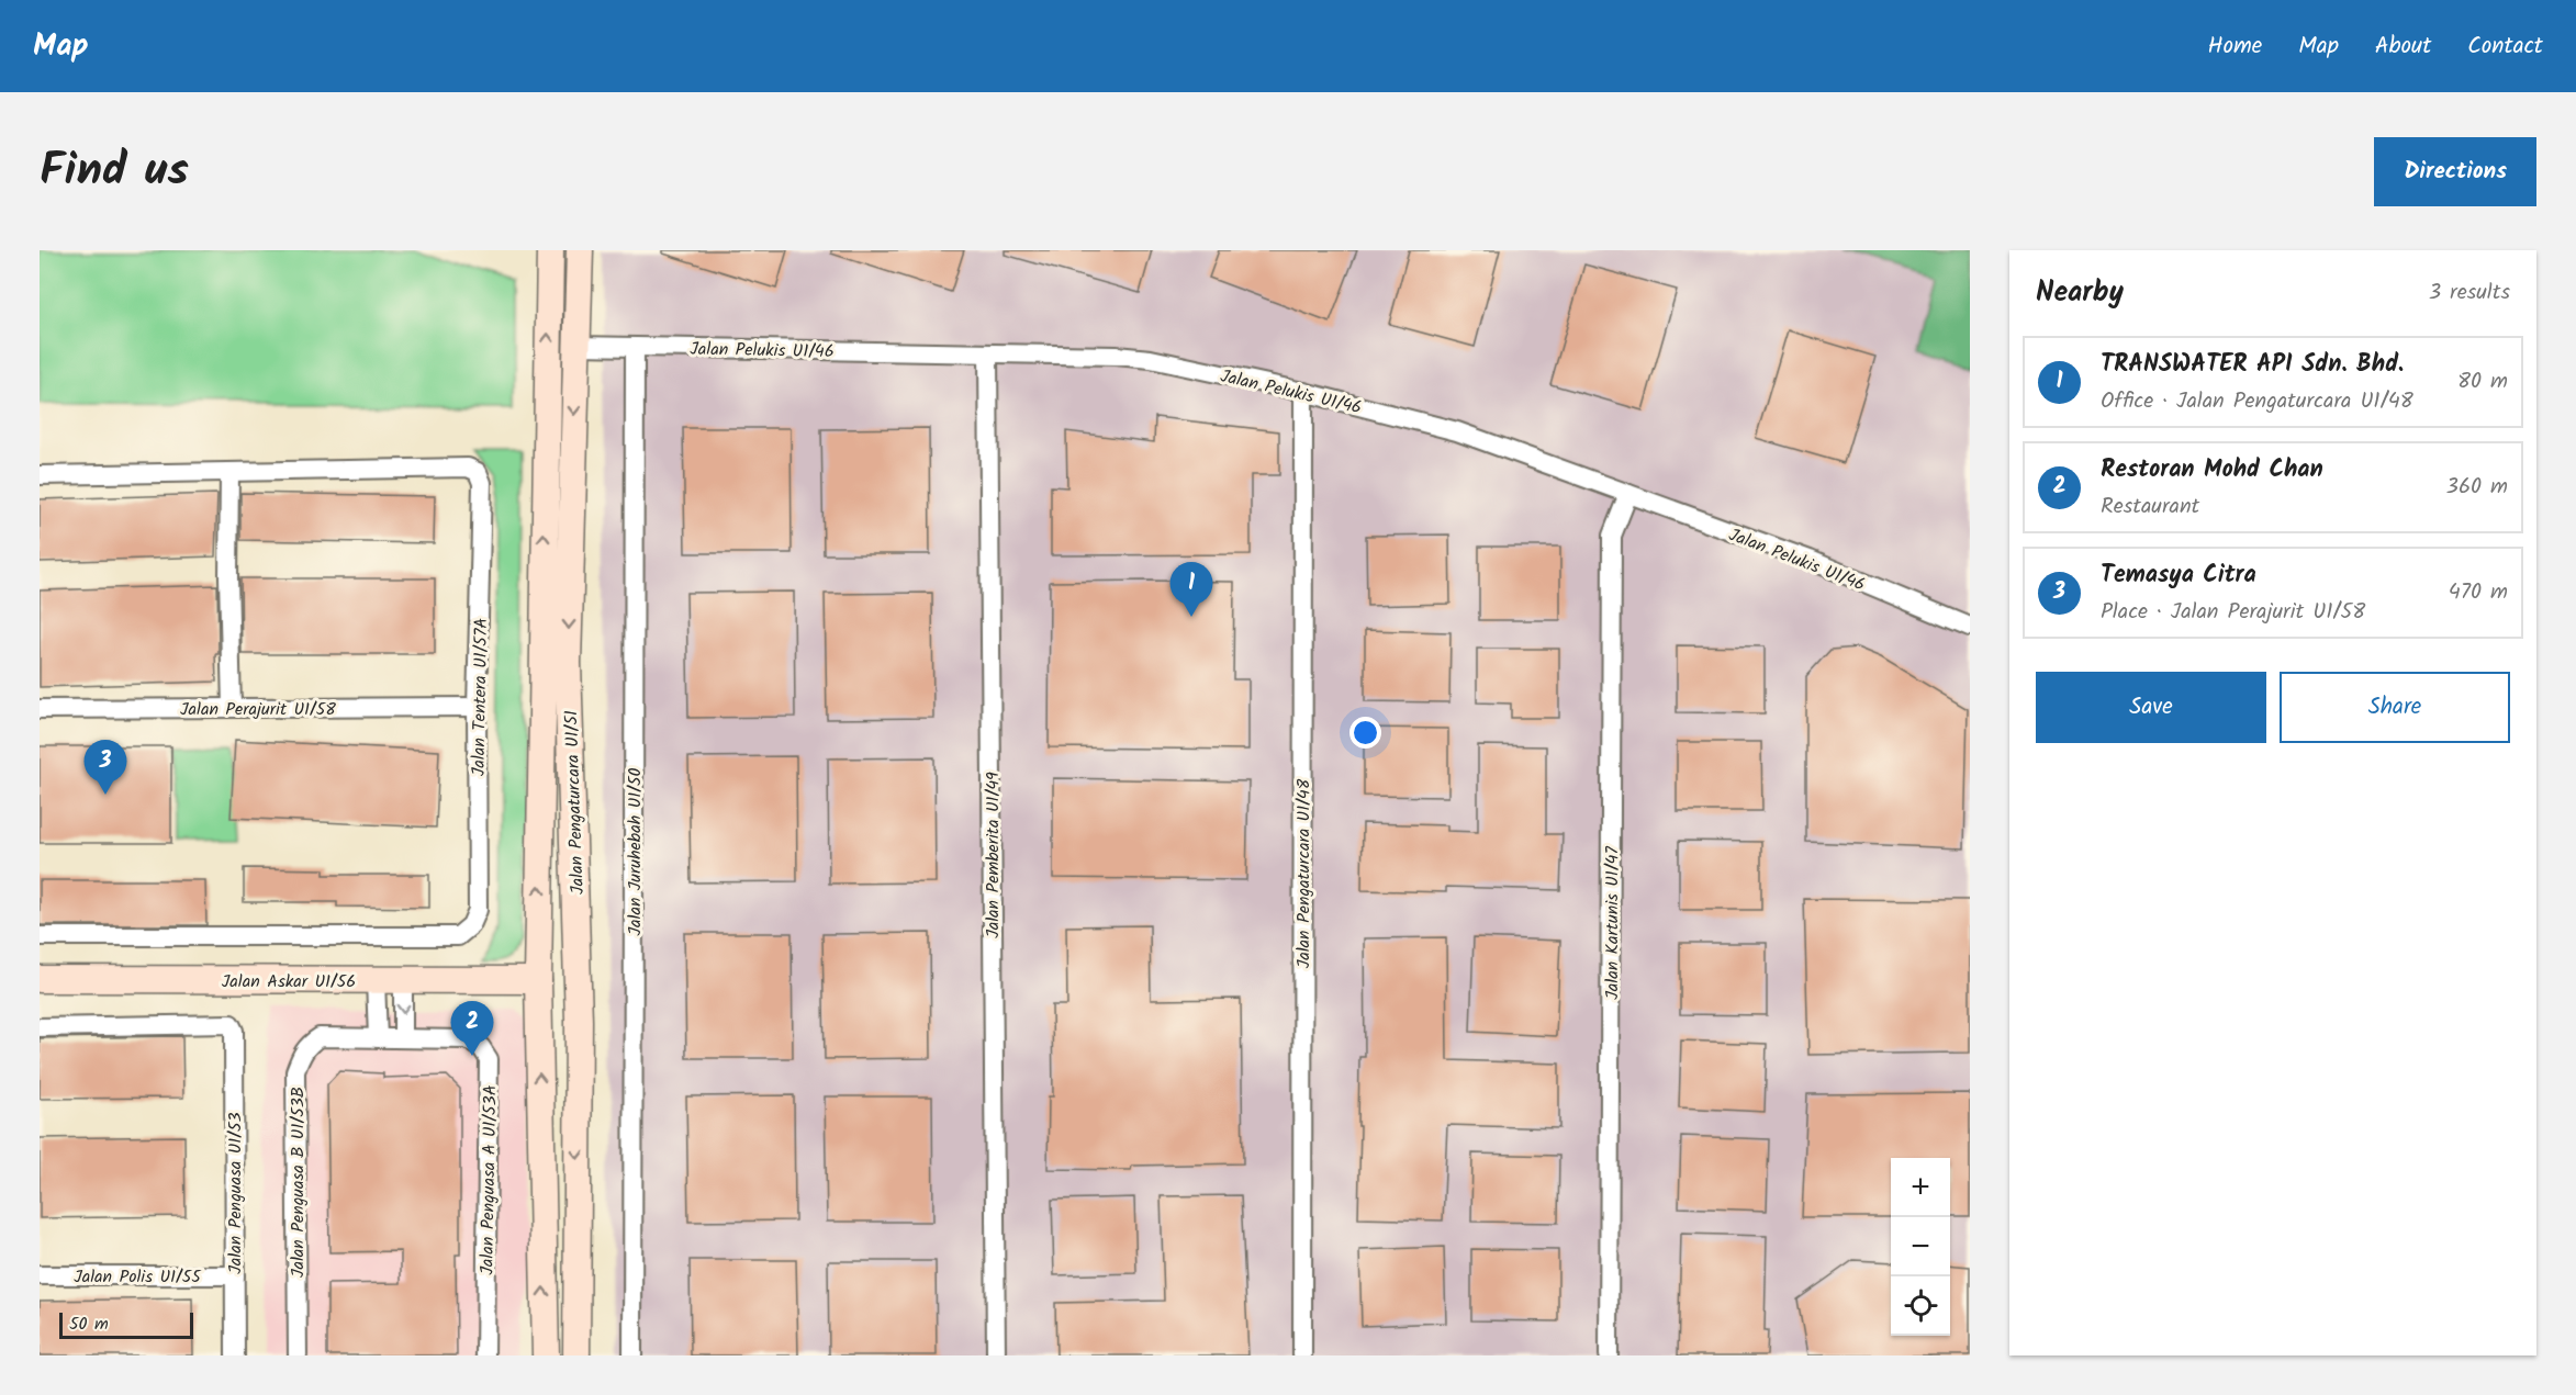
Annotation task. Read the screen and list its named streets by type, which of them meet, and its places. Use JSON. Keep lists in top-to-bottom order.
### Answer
{
  "streets": {
    "main road": ["Jalan Pengaturcara U1/51", "Jalan Askar U1/56"],
    "street": [
      "Jalan Pelukis U1/46",
      "Jalan Tentera U1/57A",
      "Jalan Perajurit U1/58",
      "Jalan Juruhebah U1/50",
      "Jalan Pemberita U1/49",
      "Jalan Pengaturcara U1/48",
      "Jalan Kartunis U1/47",
      "Jalan Penguasa A U1/53A",
      "Jalan Penguasa B U1/53B",
      "Jalan Penguasa U1/53",
      "Jalan Polis U1/55"
    ]
  },
  "crossings": [
    ["Jalan Pelukis U1/46", "Jalan Pengaturcara U1/51"],
    ["Jalan Pelukis U1/46", "Jalan Juruhebah U1/50"],
    ["Jalan Pelukis U1/46", "Jalan Pemberita U1/49"],
    ["Jalan Pelukis U1/46", "Jalan Pengaturcara U1/48"],
    ["Jalan Pelukis U1/46", "Jalan Kartunis U1/47"],
    ["Jalan Tentera U1/57A", "Jalan Perajurit U1/58"],
    ["Jalan Pengaturcara U1/51", "Jalan Askar U1/56"],
    ["Jalan Penguasa A U1/53A", "Jalan Penguasa B U1/53B"],
    ["Jalan Penguasa U1/53", "Jalan Polis U1/55"]
  ],
  "scale_bar": "50 m",
  "page": {
    "header": "Map",
    "nav": [
      "Home",
      "Map",
      "About",
      "Contact"
    ],
    "title": "Find us",
    "buttons": [
      "Directions",
      ["Save", "Share"]
    ],
    "heading": ["Nearby", "3 results"],
    "list": [
      {
        "mark": "1",
        "name": "TRANSWATER API Sdn. Bhd.",
        "note": "Office · Jalan Pengaturcara U1/48",
        "value": "80 m"
      },
      {
        "mark": "2",
        "name": "Restoran Mohd Chan",
        "note": "Restaurant",
        "value": "360 m"
      },
      {
        "mark": "3",
        "name": "Temasya Citra",
        "note": "Place · Jalan Perajurit U1/58",
        "value": "470 m"
      }
    ],
    "pins": ["1", "3", "2"],
    "map_buttons": ["+", "−"],
    "scale": "50 m"
  }
}
